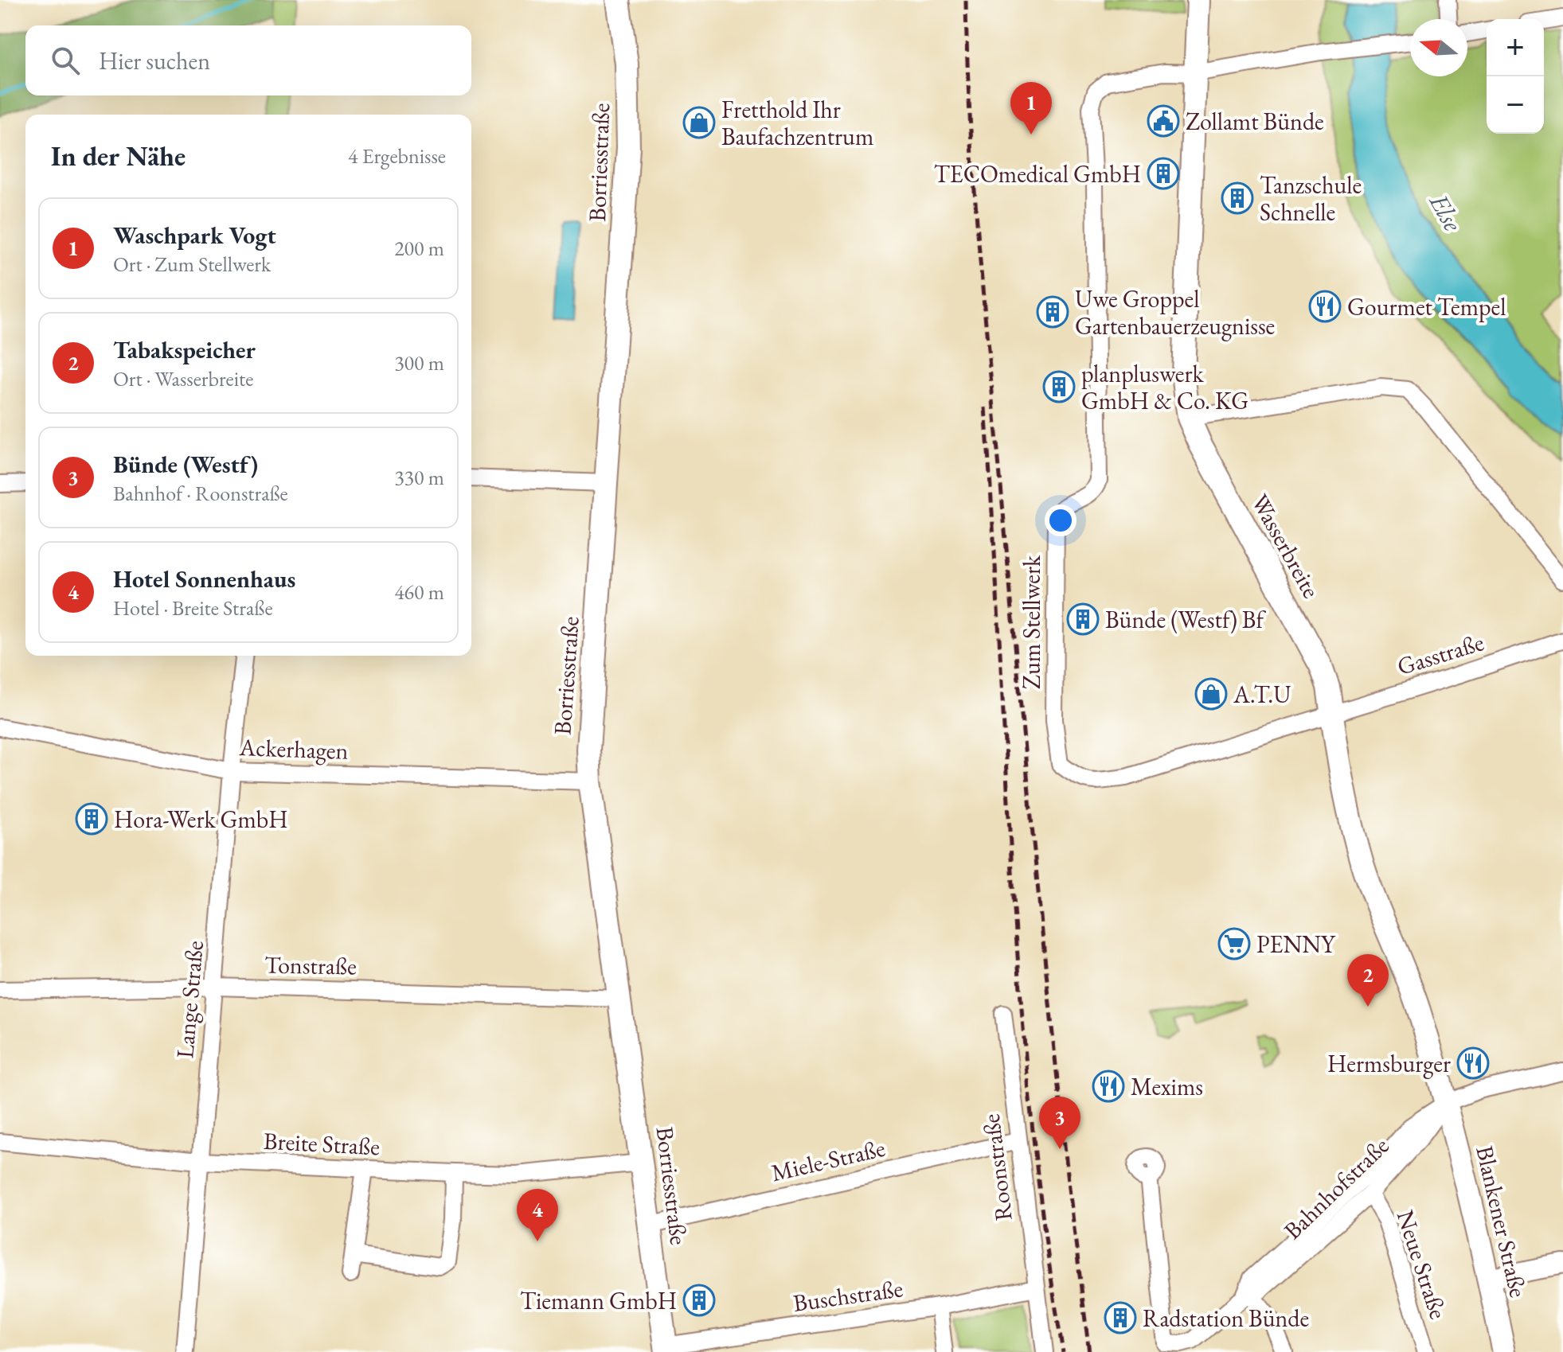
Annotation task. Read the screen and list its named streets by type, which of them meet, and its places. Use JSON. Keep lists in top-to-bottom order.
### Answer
{
  "streets": {
    "main road": ["Borriesstraße", "Wasserbreite", "Blankener Straße"],
    "street": [
      "Zum Stellwerk",
      "Gasstraße",
      "Ackerhagen",
      "Tonstraße",
      "Lange Straße",
      "Breite Straße",
      "Miele-Straße",
      "Roonstraße",
      "Bahnhofstraße",
      "Neue Straße",
      "Buschstraße"
    ]
  },
  "crossings": [
    ["Borriesstraße", "Ackerhagen"],
    ["Borriesstraße", "Tonstraße"],
    ["Borriesstraße", "Breite Straße"],
    ["Borriesstraße", "Miele-Straße"],
    ["Borriesstraße", "Buschstraße"],
    ["Wasserbreite", "Zum Stellwerk"],
    ["Wasserbreite", "Gasstraße"],
    ["Wasserbreite", "Bahnhofstraße"],
    ["Wasserbreite", "Blankener Straße"],
    ["Zum Stellwerk", "Gasstraße"],
    ["Ackerhagen", "Lange Straße"],
    ["Tonstraße", "Lange Straße"],
    ["Lange Straße", "Breite Straße"],
    ["Miele-Straße", "Roonstraße"],
    ["Roonstraße", "Buschstraße"],
    ["Bahnhofstraße", "Blankener Straße"],
    ["Bahnhofstraße", "Neue Straße"]
  ],
  "water": ["Else"],
  "places": {
    "public building": ["Zollamt Bünde"],
    "shop": ["Fretthold Ihr Baufachzentrum", "A.T.U"],
    "building": [
      "TECOmedical GmbH",
      "Tanzschule Schnelle",
      "Uwe Groppel Gartenbauerzeugnisse",
      "planpluswerk GmbH & Co. KG",
      "Bünde (Westf) Bf",
      "Hora-Werk GmbH",
      "Tiemann GmbH",
      "Radstation Bünde"
    ],
    "restaurant": ["Gourmet Tempel", "Hermsburger", "Mexims"],
    "supermarket": ["PENNY"]
  },
  "north": "left",
  "page": {
    "map_buttons": ["+", "−"],
    "search": "Hier suchen",
    "pins": [
      "1",
      "2",
      "3",
      "4"
    ],
    "heading": ["In der Nähe", "4 Ergebnisse"],
    "list": [
      {
        "mark": "1",
        "name": "Waschpark Vogt",
        "note": "Ort · Zum Stellwerk",
        "value": "200 m"
      },
      {
        "mark": "2",
        "name": "Tabakspeicher",
        "note": "Ort · Wasserbreite",
        "value": "300 m"
      },
      {
        "mark": "3",
        "name": "Bünde (Westf)",
        "note": "Bahnhof · Roonstraße",
        "value": "330 m"
      },
      {
        "mark": "4",
        "name": "Hotel Sonnenhaus",
        "note": "Hotel · Breite Straße",
        "value": "460 m"
      }
    ]
  }
}
